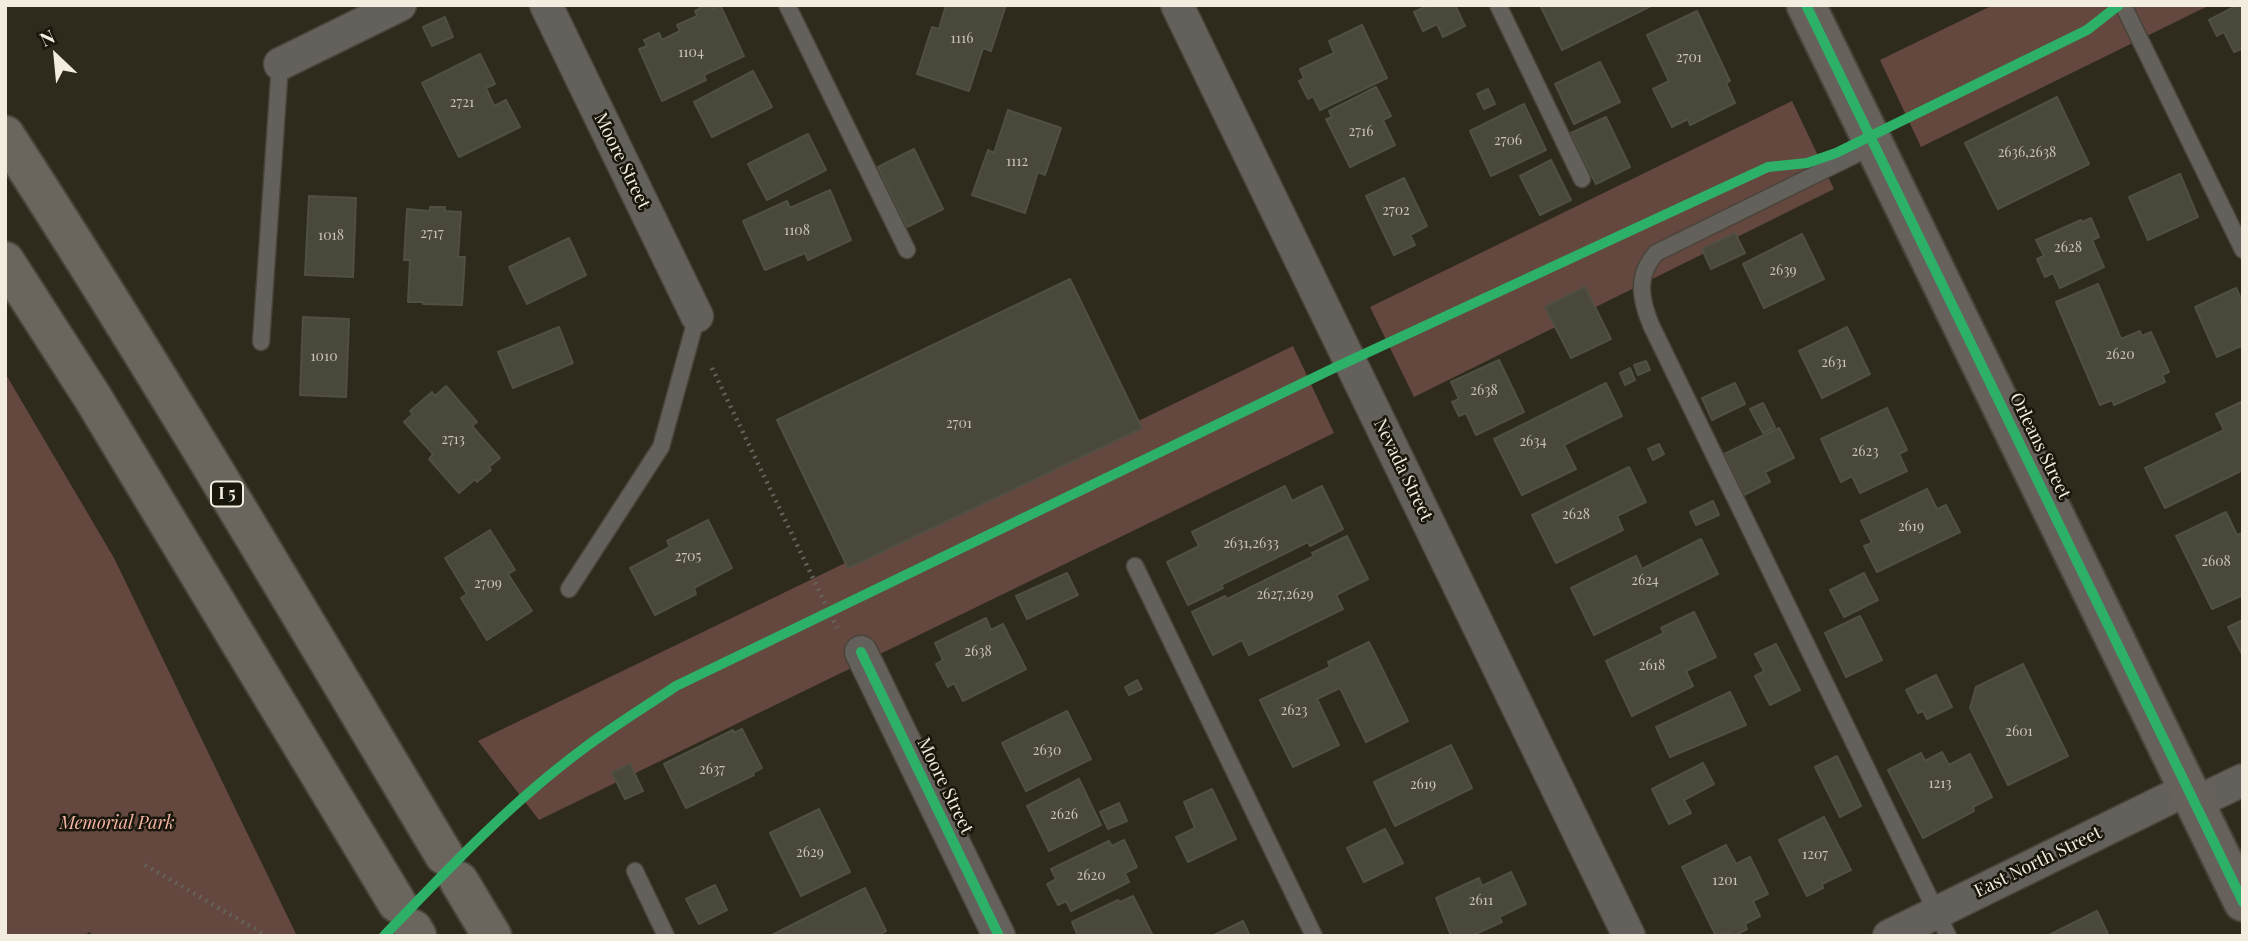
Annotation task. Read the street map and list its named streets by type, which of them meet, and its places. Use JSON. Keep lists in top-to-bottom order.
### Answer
{
  "streets": {
    "highway": ["I 5"],
    "main road": ["Orleans Street"],
    "street": ["Moore Street", "Nevada Street", "East North Street"]
  },
  "crossings": [
    ["Orleans Street", "East North Street"]
  ],
  "parks": ["Memorial Park"],
  "house_numbers": [
    "1116",
    "1104",
    "2701",
    "2721",
    "2716",
    "2706",
    "2636,2638",
    "1112",
    "2702",
    "1108",
    "2717",
    "1018",
    "2628",
    "2639",
    "2620",
    "1010",
    "2631",
    "2638",
    "2701",
    "2713",
    "2634",
    "2623",
    "2628",
    "2619",
    "2631,2633",
    "2705",
    "2608",
    "2624",
    "2709",
    "2627,2629",
    "2638",
    "2618",
    "2623",
    "2601",
    "2630",
    "2637",
    "1213",
    "2619",
    "2626",
    "2629",
    "1207",
    "2620",
    "1201",
    "2611"
  ],
  "north": "top left"
}
